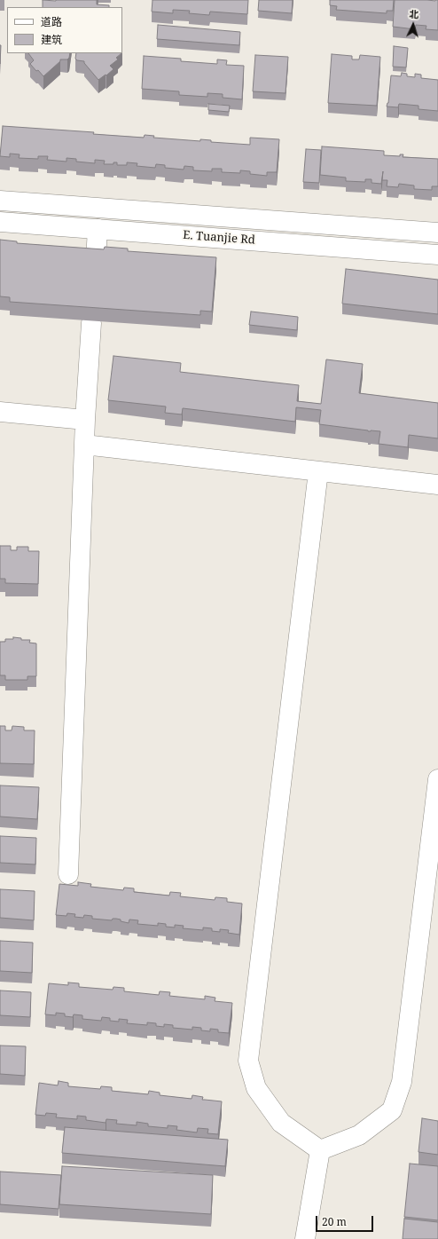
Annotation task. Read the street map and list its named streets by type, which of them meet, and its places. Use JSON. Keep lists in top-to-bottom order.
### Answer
{
  "streets": {
    "street": ["E. Tuanjie Rd"]
  },
  "legend": ["道路", "建筑"],
  "scale_bar": "20 m",
  "north": "top"
}
